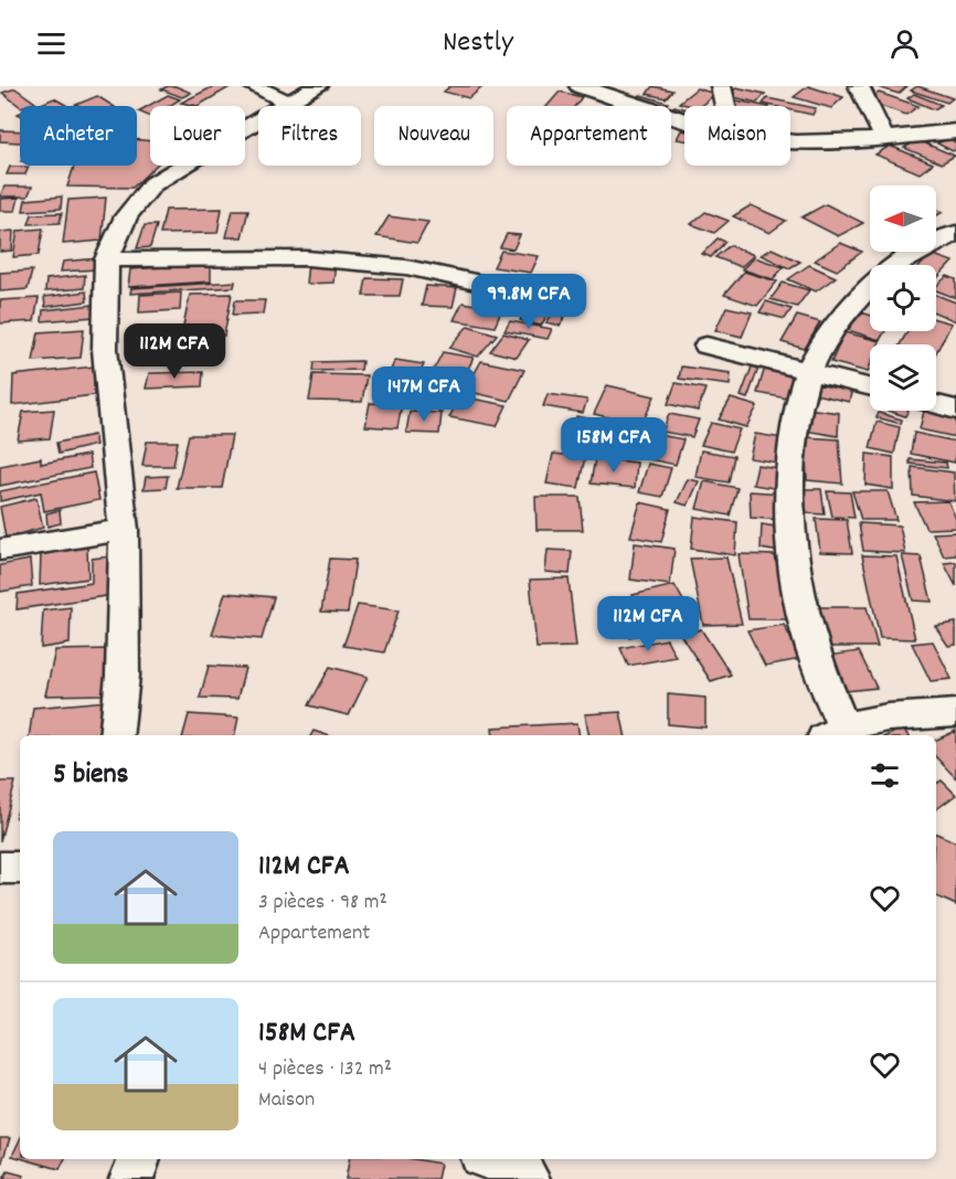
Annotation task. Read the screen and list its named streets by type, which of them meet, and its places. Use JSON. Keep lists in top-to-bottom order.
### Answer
{
  "north": "left",
  "page": {
    "header": "Nestly",
    "chip": [
      "Acheter",
      "Louer",
      "Filtres",
      "Nouveau",
      "Appartement",
      "Maison"
    ],
    "price": [
      "99.8M CFA",
      "112M CFA",
      "147M CFA",
      "158M CFA",
      "112M CFA"
    ],
    "heading": "5 biens",
    "list": [
      {
        "name": "112M CFA",
        "note": "3 pièces · 98 m² · Appartement"
      },
      {
        "name": "158M CFA",
        "note": "4 pièces · 132 m² · Maison"
      }
    ]
  }
}
